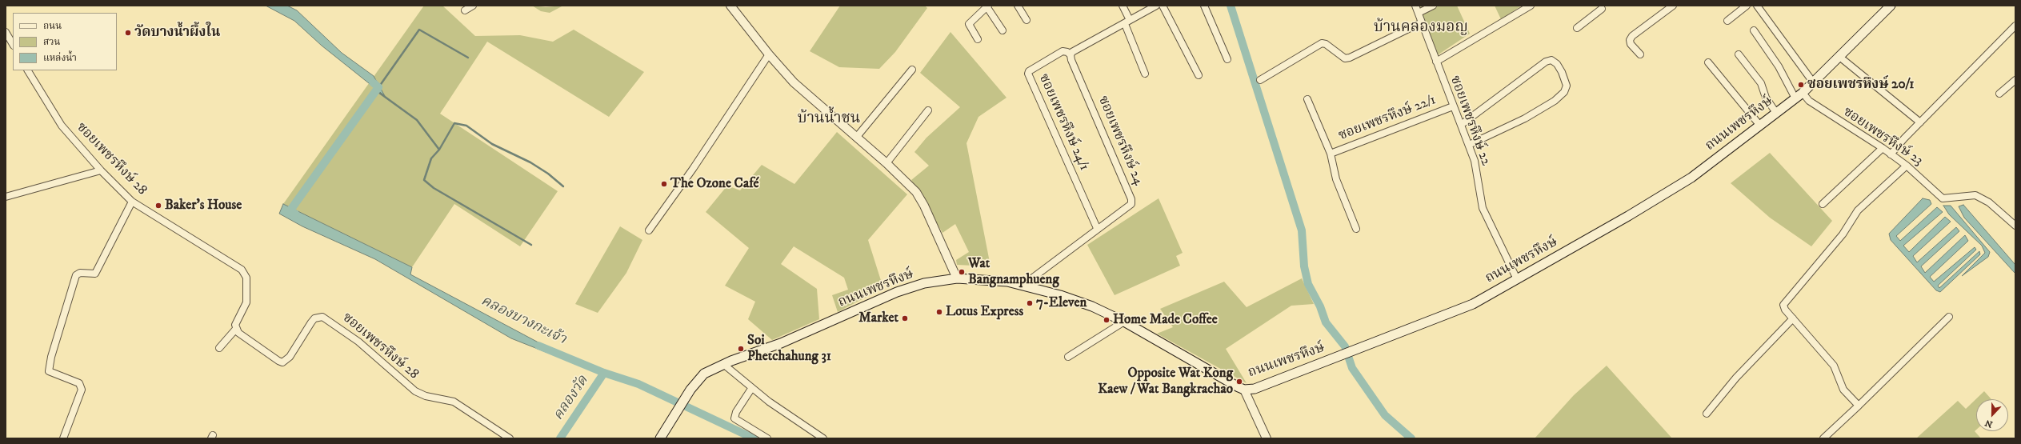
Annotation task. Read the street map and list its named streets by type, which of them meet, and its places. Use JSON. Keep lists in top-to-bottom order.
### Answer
{
  "streets": {
    "main road": ["ถนนเพชรหึงษ์"],
    "street": [
      "ซอยเพชรหึงษ์ 22/1",
      "ซอยเพชรหึงษ์ 22",
      "ซอยเพชรหึงษ์ 24/1",
      "ซอยเพชรหึงษ์ 23",
      "ซอยเพชรหึงษ์ 24",
      "ซอยเพชรหึงษ์ 28"
    ]
  },
  "crossings": [
    ["ซอยเพชรหึงษ์ 22/1", "ซอยเพชรหึงษ์ 22"],
    ["ซอยเพชรหึงษ์ 22", "ถนนเพชรหึงษ์"],
    ["ซอยเพชรหึงษ์ 24/1", "ซอยเพชรหึงษ์ 24"],
    ["ถนนเพชรหึงษ์", "ซอยเพชรหึงษ์ 23"],
    ["ถนนเพชรหึงษ์", "ซอยเพชรหึงษ์ 24"]
  ],
  "districts": ["บ้านคลองมอญ", "บ้านน้ำชน"],
  "water": ["คลองบางกะเจ้า", "คลองวัด"],
  "places": [
    "วัดบางน้ำผึ้งใน",
    "ซอยเพชรหึงษ์ 20/1",
    "The Ozone Café",
    "Baker's House",
    "Wat Bangnamphueng",
    "7-Eleven",
    "Lotus Express",
    "Market",
    "Home Made Coffee",
    "Soi Phetchahung 31",
    "Opposite Wat Kong Kaew / Wat Bangkrachao"
  ],
  "legend": ["ถนน", "สวน", "แหล่งน้ำ"],
  "north": "bottom"
}
